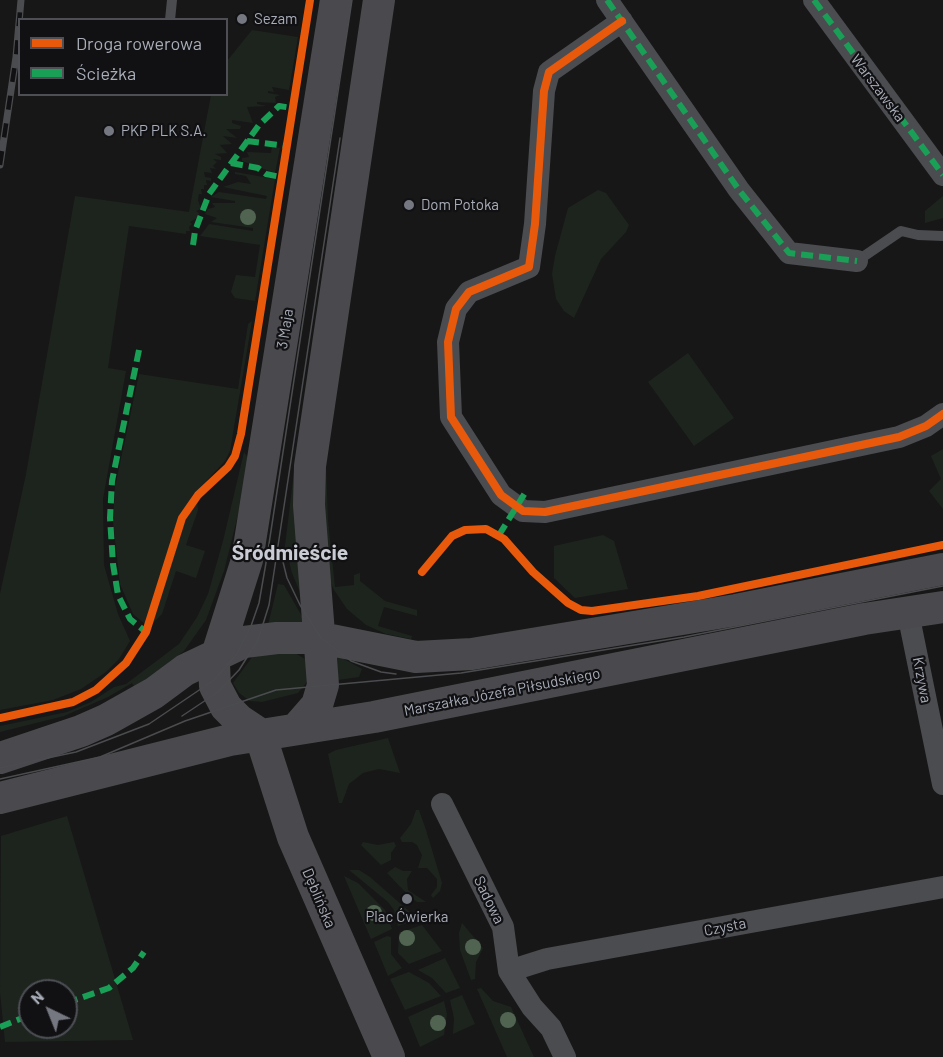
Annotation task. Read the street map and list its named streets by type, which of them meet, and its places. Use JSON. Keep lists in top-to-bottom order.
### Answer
{
  "streets": {
    "main road": ["3 Maja", "Marszałka Józefa Piłsudskiego", "Dęblińska"],
    "street": [
      "Warszawska",
      "Krzywa",
      "Sadowa",
      "Czysta"
    ]
  },
  "crossings": [
    ["3 Maja", "Marszałka Józefa Piłsudskiego"],
    ["3 Maja", "Dęblińska"],
    ["Krzywa", "Marszałka Józefa Piłsudskiego"],
    ["Marszałka Józefa Piłsudskiego", "Dęblińska"],
    ["Sadowa", "Czysta"]
  ],
  "districts": ["Śródmieście"],
  "places": [
    "Sezam",
    "PKP PLK S.A.",
    "Dom Potoka",
    "Plac Ćwierka"
  ],
  "legend": ["Droga rowerowa", "Ścieżka"],
  "north": "top left"
}
